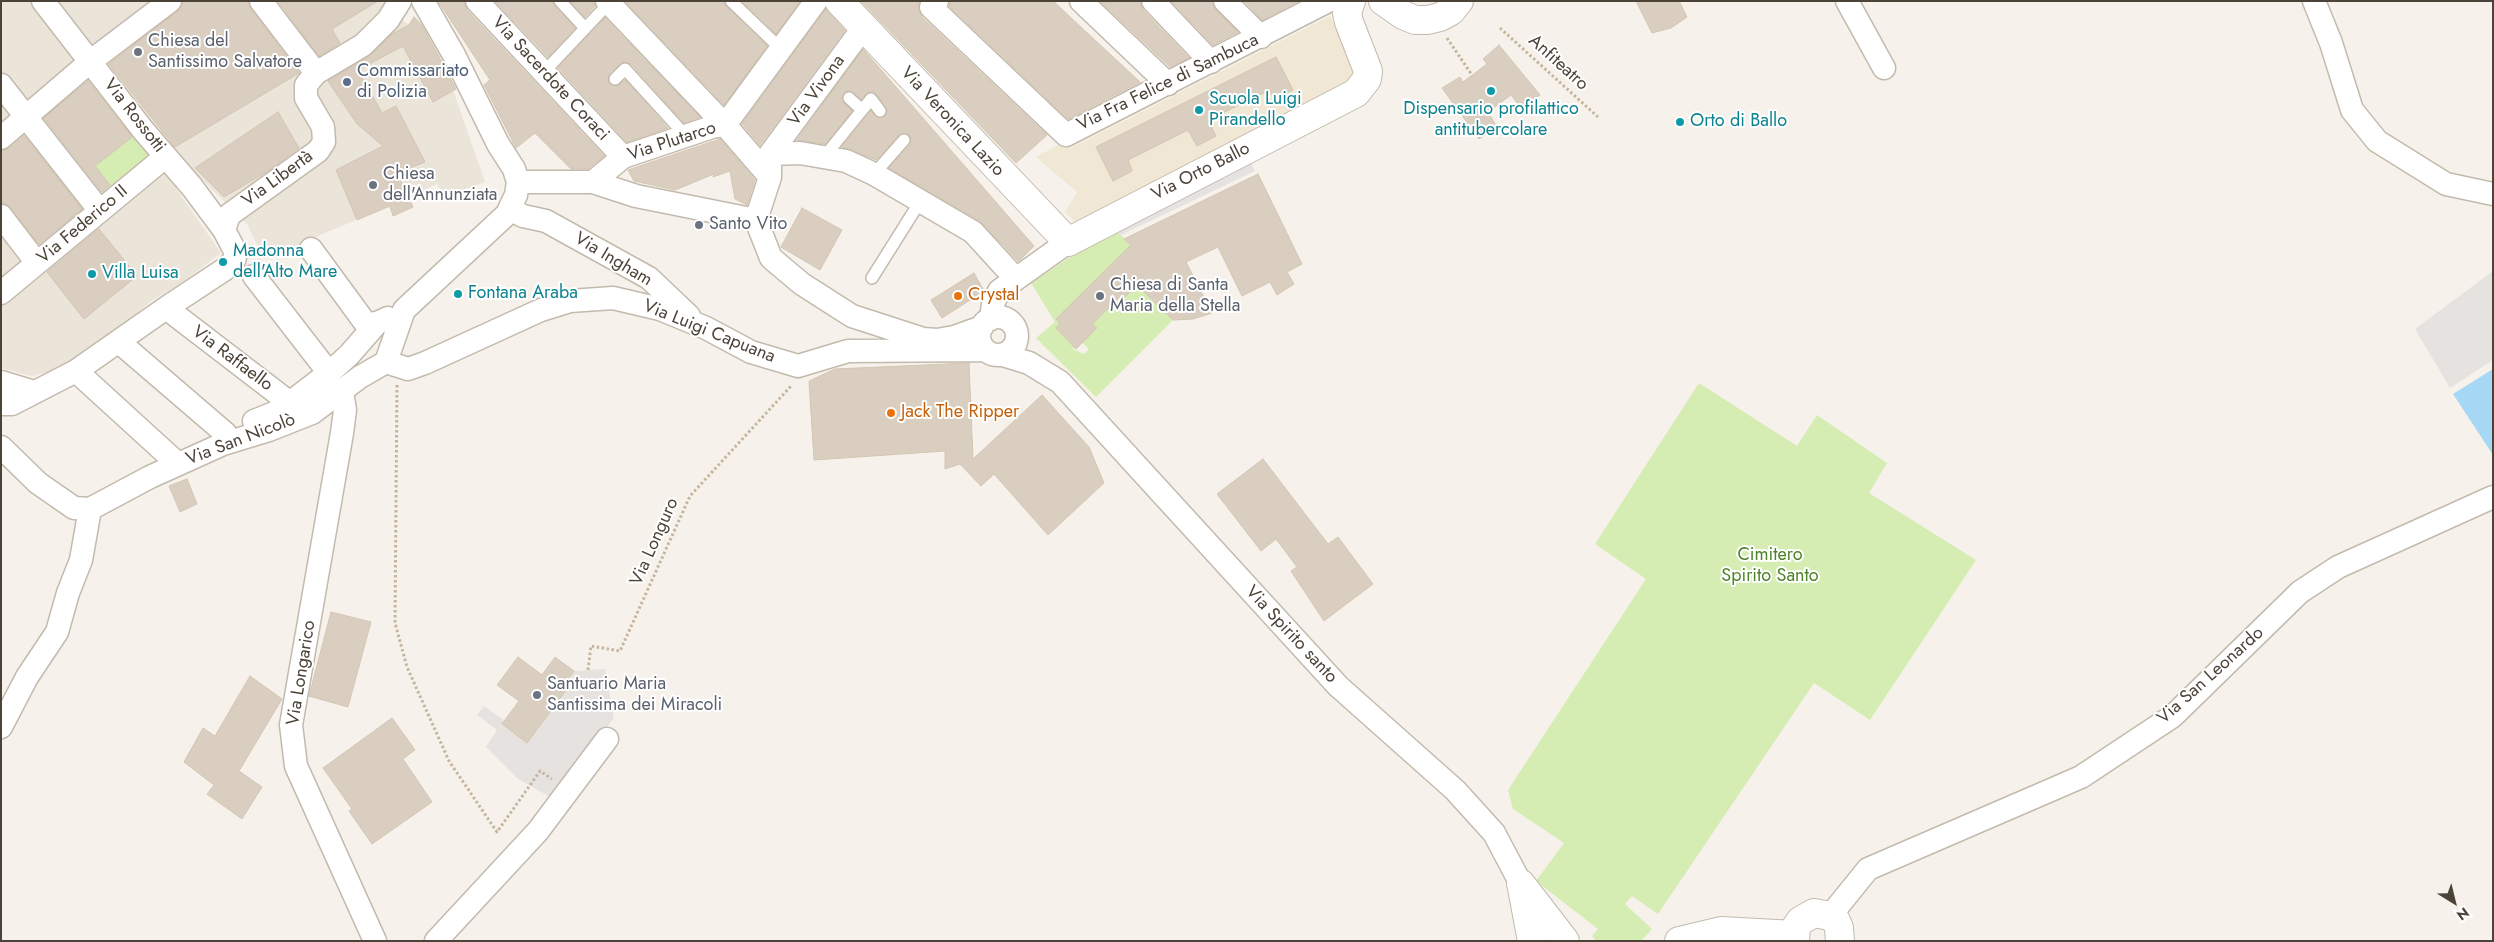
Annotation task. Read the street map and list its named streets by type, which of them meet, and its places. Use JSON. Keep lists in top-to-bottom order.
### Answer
{
  "streets": {
    "street": [
      "Via Sacerdote Coraci",
      "Via Fra Felice di Sambuca",
      "Via Vivona",
      "Via Rossotti",
      "Via Veronica Lazio",
      "Via Plutarco",
      "Via Orto Ballo",
      "Via Libertà",
      "Via Federico II",
      "Via Ingham",
      "Via Luigi Capuana",
      "Via Raffaello",
      "Via San Nicolò",
      "Via Spirito santo",
      "Via Longarico",
      "Via San Leonardo"
    ],
    "path": ["Anfiteatro", "Via Longuro"]
  },
  "crossings": [
    ["Via Sacerdote Coraci", "Via Plutarco"],
    ["Via Fra Felice di Sambuca", "Via Orto Ballo"],
    ["Via Vivona", "Via Veronica Lazio"],
    ["Via Rossotti", "Via Libertà"],
    ["Via Rossotti", "Via Federico II"],
    ["Via Rossotti", "Via Raffaello"],
    ["Via Veronica Lazio", "Via Orto Ballo"],
    ["Via Ingham", "Via Luigi Capuana"],
    ["Via Luigi Capuana", "Via San Nicolò"],
    ["Via Luigi Capuana", "Via Longuro"],
    ["Via Luigi Capuana", "Via Spirito santo"],
    ["Via San Nicolò", "Via Longarico"]
  ],
  "parks": ["Cimitero Spirito Santo"],
  "places": [
    "Chiesa del Santissimo Salvatore",
    "Commissariato di Polizia",
    "Dispensario profilattico antitubercolare",
    "Scuola Luigi Pirandello",
    "Orto di Ballo",
    "Chiesa dell'Annunziata",
    "Santo Vito",
    "Madonna dell'Alto Mare",
    "Villa Luisa",
    "Fontana Araba",
    "Crystal",
    "Chiesa di Santa Maria della Stella",
    "Jack The Ripper",
    "Santuario Maria Santissima dei Miracoli"
  ],
  "north": "bottom right"
}
